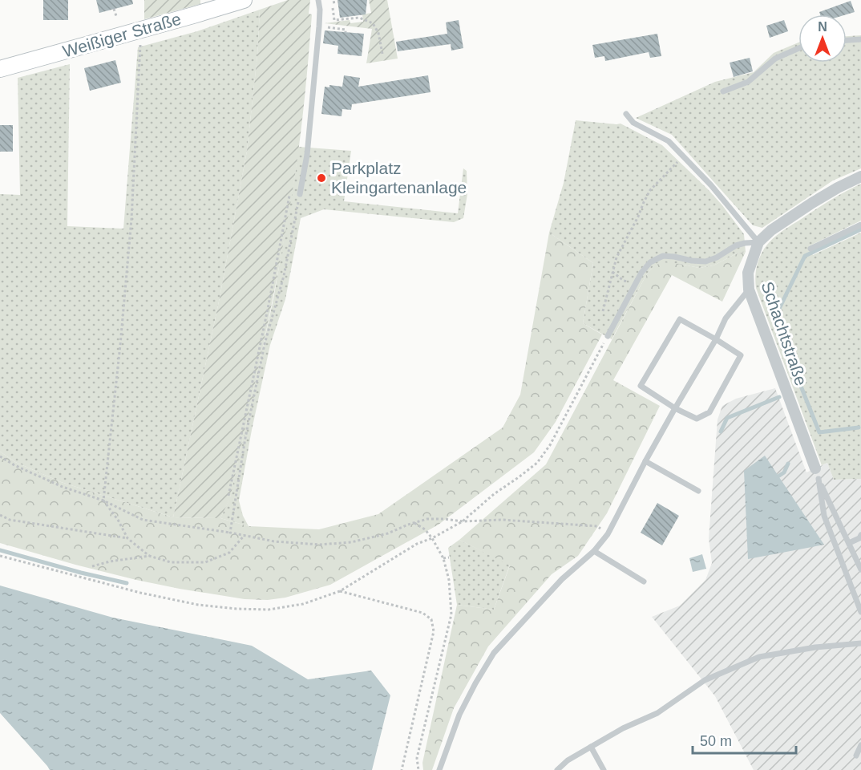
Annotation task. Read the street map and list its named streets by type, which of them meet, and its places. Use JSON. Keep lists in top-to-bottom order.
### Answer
{
  "streets": {
    "street": ["Weißiger Straße", "Schachtstraße"]
  },
  "places": ["Parkplatz Kleingartenanlage"],
  "scale_bar": "50 m",
  "north": "top"
}
